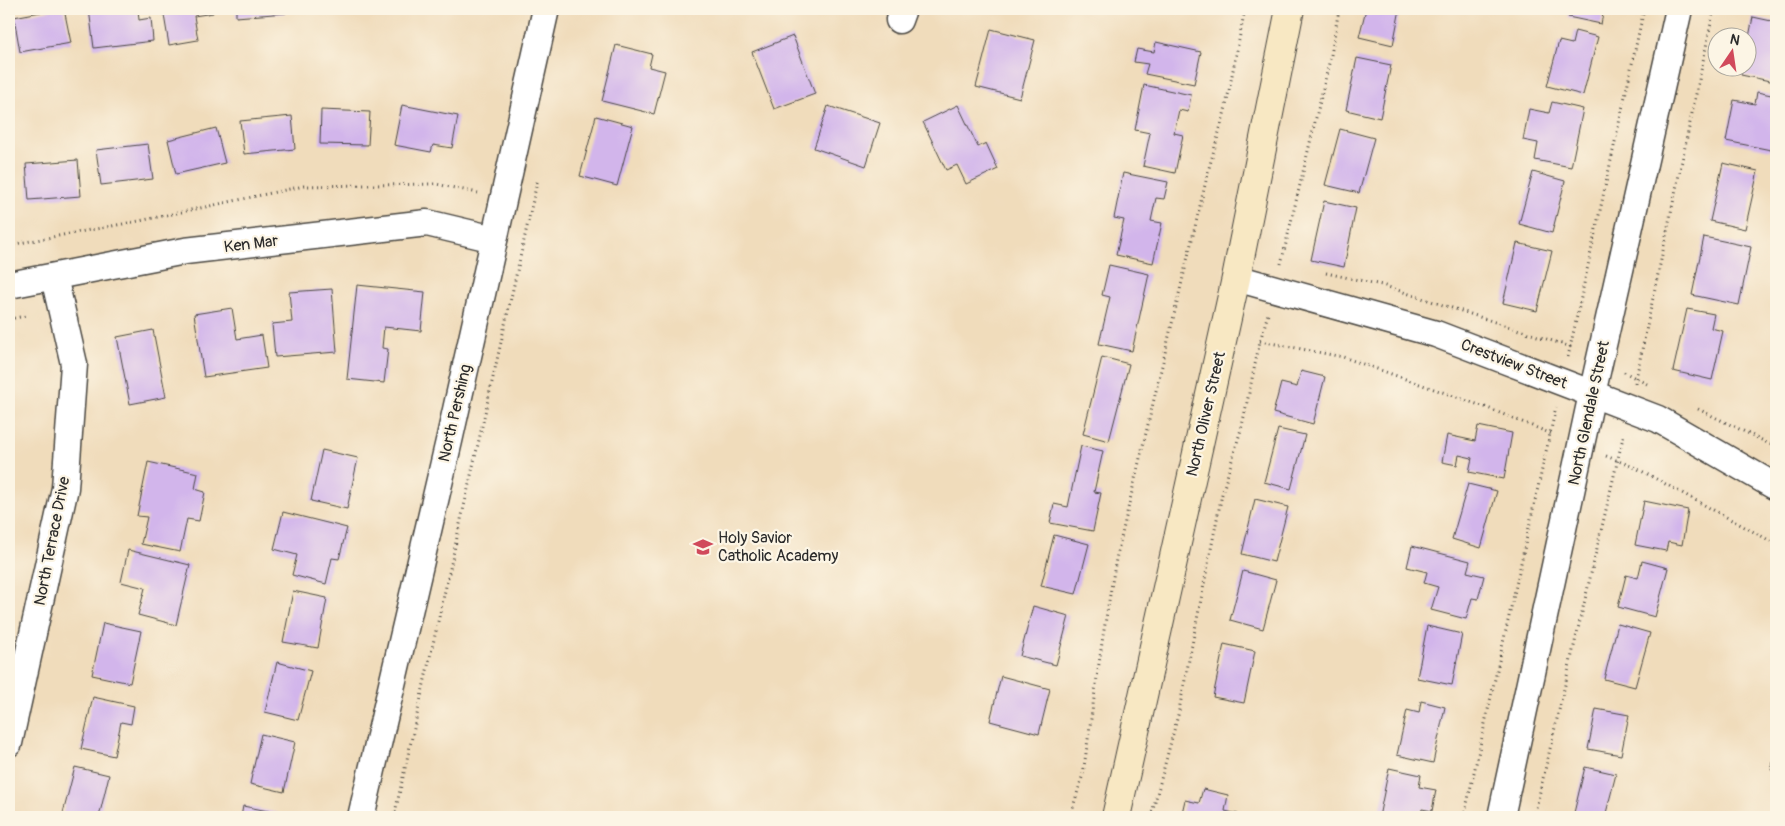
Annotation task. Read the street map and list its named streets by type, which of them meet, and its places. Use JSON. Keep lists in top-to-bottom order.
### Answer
{
  "streets": {
    "main road": ["North Oliver Street"],
    "street": [
      "Ken Mar",
      "Crestview Street",
      "North Pershing",
      "North Glendale Street",
      "North Terrace Drive"
    ]
  },
  "crossings": [
    ["Ken Mar", "North Pershing"],
    ["Ken Mar", "North Terrace Drive"],
    ["Crestview Street", "North Glendale Street"],
    ["Crestview Street", "North Oliver Street"]
  ],
  "places": {
    "school or university": ["Holy Savior Catholic Academy"]
  },
  "north": "top"
}
